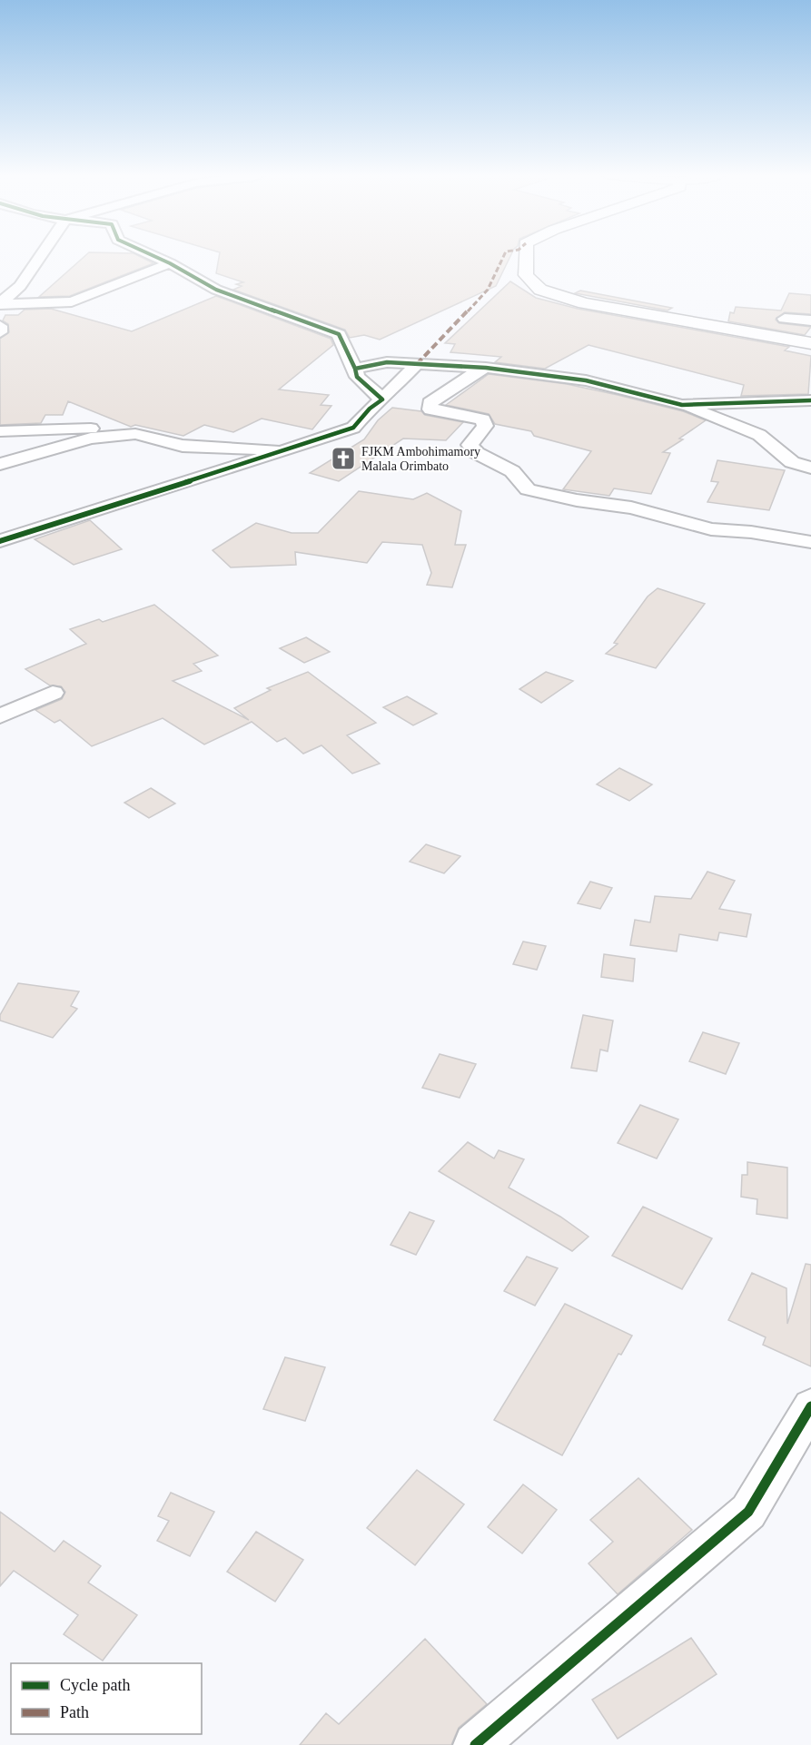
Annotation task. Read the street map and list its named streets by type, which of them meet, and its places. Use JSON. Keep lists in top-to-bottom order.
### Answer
{
  "places": {
    "church": ["FJKM Ambohimamory Malala Orimbato"]
  },
  "legend": ["Cycle path", "Path"]
}
